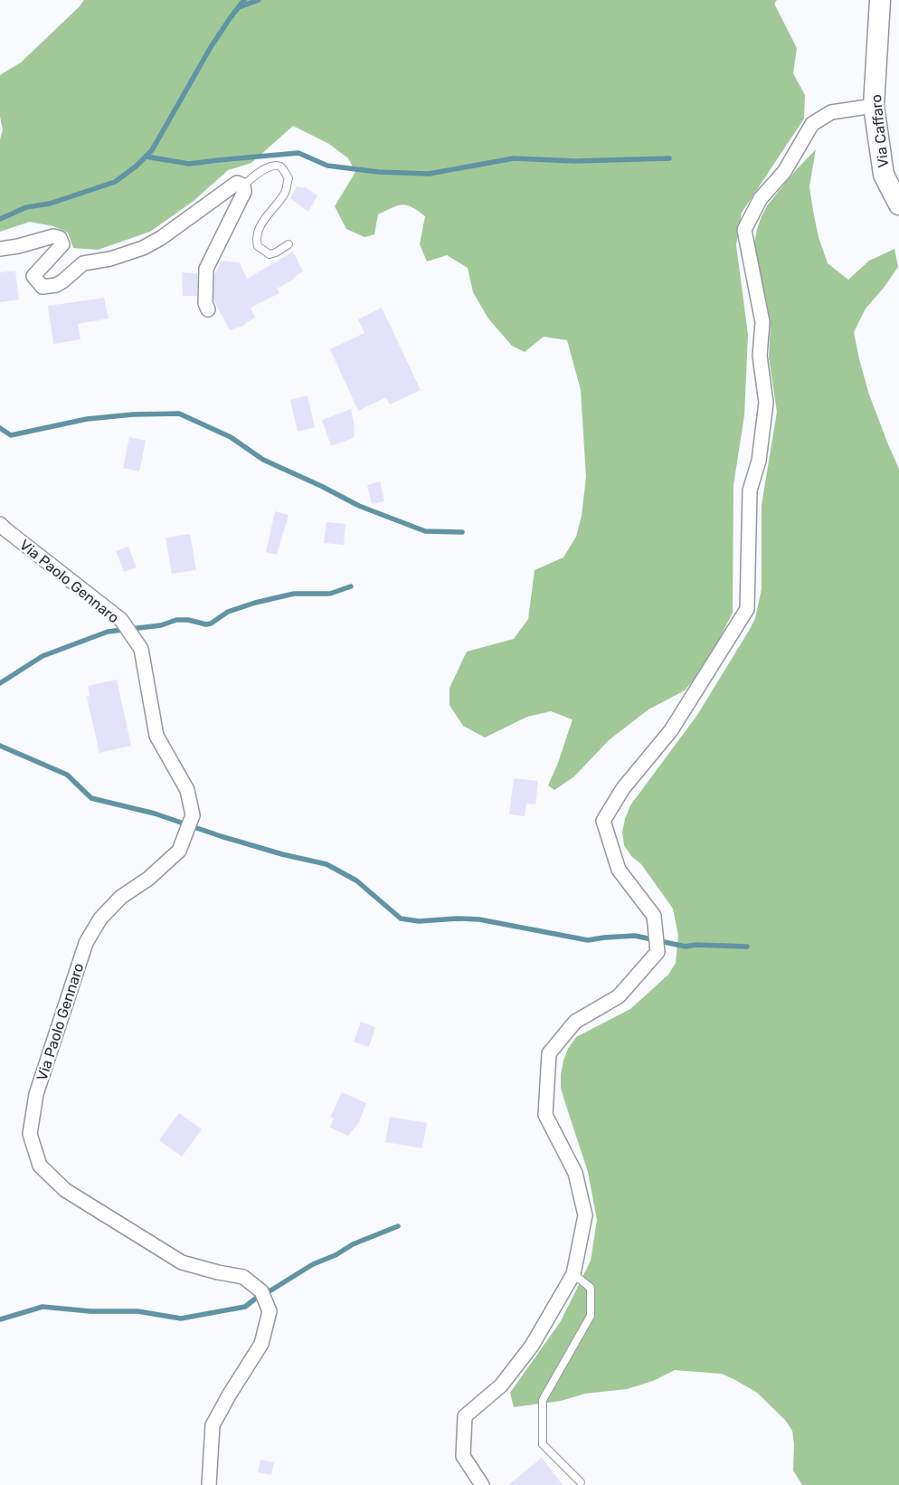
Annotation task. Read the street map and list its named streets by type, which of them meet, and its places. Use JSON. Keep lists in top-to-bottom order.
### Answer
{
  "streets": {
    "street": ["Via Caffaro", "Via Paolo Gennaro"]
  }
}
